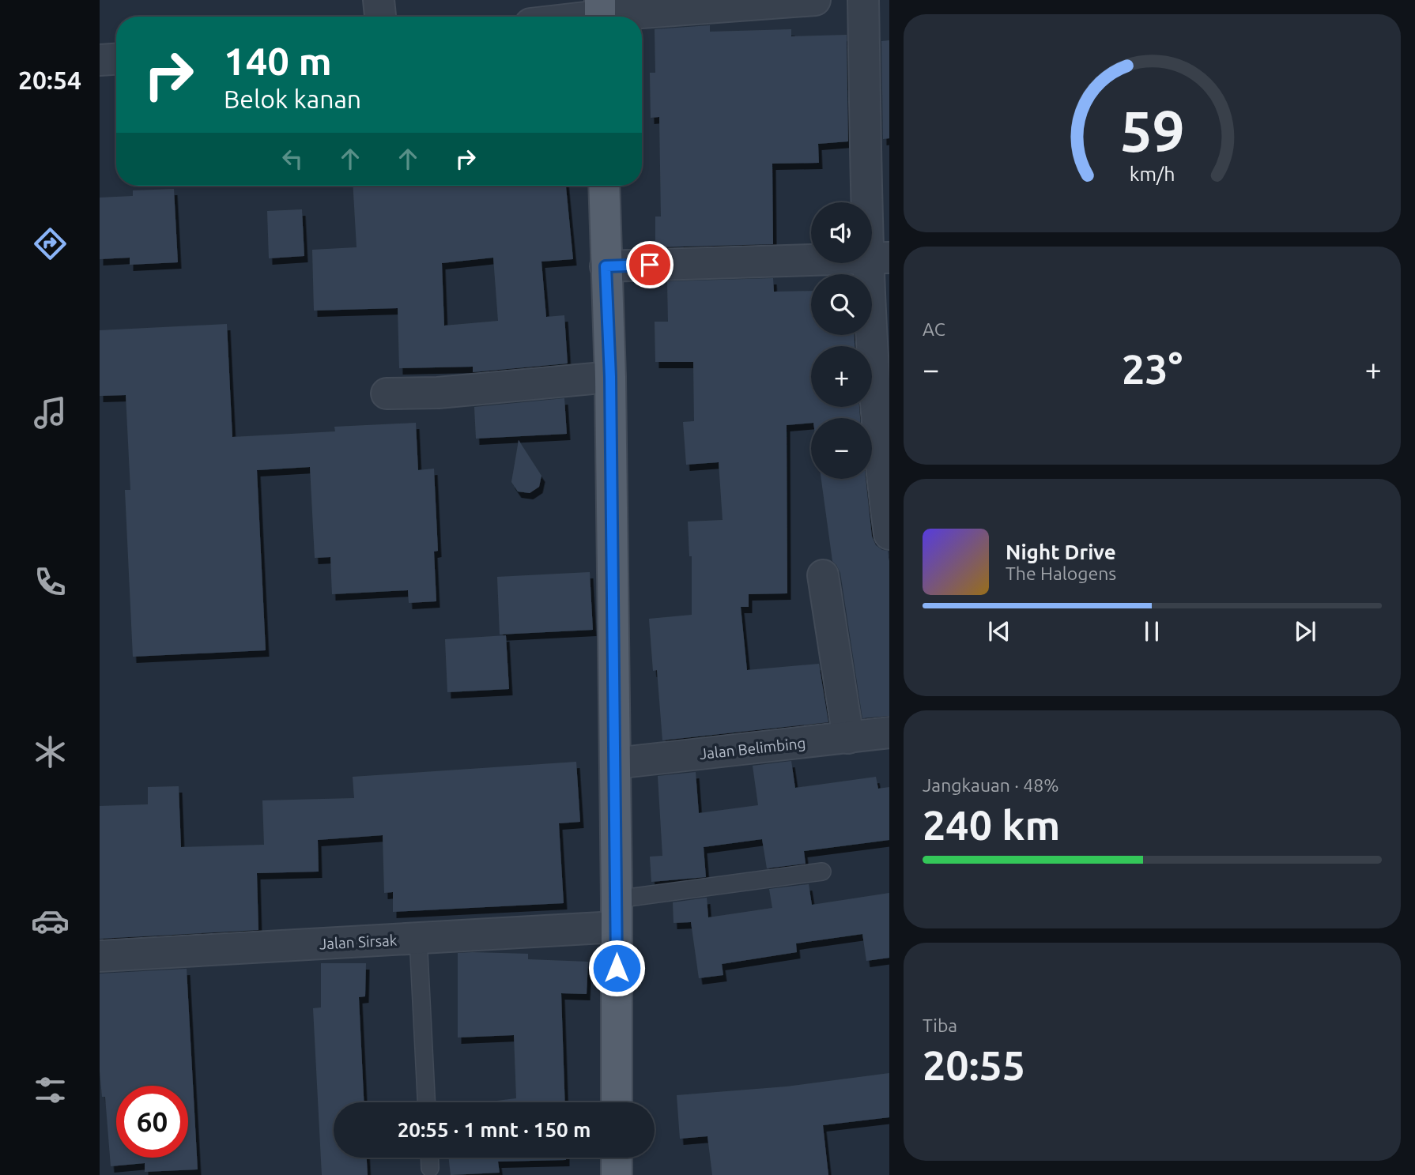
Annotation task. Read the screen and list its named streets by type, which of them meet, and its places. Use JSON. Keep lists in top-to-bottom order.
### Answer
{
  "streets": {
    "street": ["Jalan Belimbing", "Jalan Sirsak"]
  },
  "page": {
    "tabs": "20:54",
    "turn": ["140 m", "Belok kanan"],
    "map_buttons": ["+", "−"],
    "tile": [
      "AC",
      ["Jangkauan · 48%", "240 km"],
      ["Tiba", "20:55"]
    ],
    "heat": ["−", "23°", "+"],
    "song": ["Night Drive", "The Halogens"],
    "limit": "60",
    "trip": "20:55 · 1 mnt · 150 m",
    "gauge": ["59", "km/h"]
  }
}
